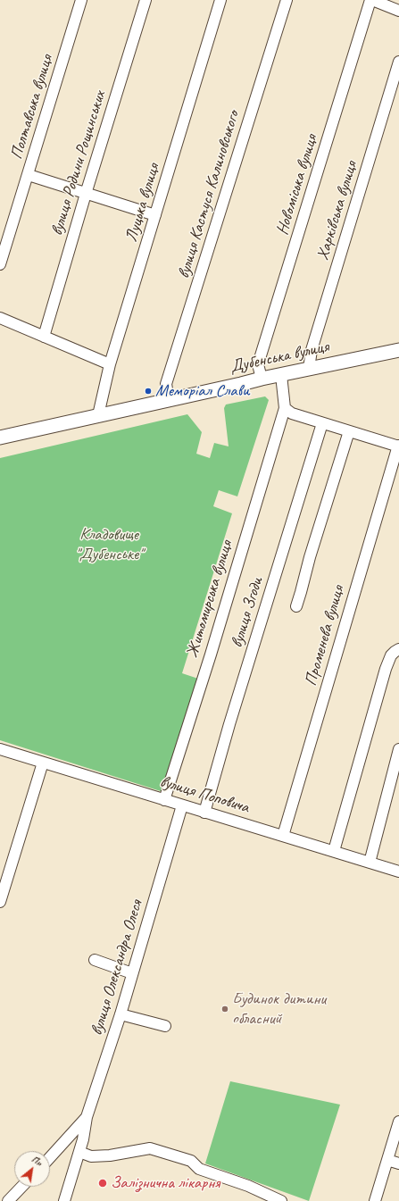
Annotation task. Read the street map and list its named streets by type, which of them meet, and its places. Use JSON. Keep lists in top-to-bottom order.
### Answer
{
  "streets": {
    "main road": ["Дубенська вулиця"],
    "street": [
      "Полтавська вулиця",
      "вулиця Родини Рощинських",
      "Новоміська вулиця",
      "вулиця Кастуся Калиновського",
      "Луцька вулиця",
      "Харківська вулиця",
      "Житомирська вулиця",
      "вулиця Згоди",
      "Променева вулиця",
      "вулиця Поповича",
      "вулиця Олександра Олеся"
    ]
  },
  "crossings": [
    ["Новоміська вулиця", "Дубенська вулиця"],
    ["вулиця Кастуся Калиновського", "Дубенська вулиця"],
    ["Луцька вулиця", "Дубенська вулиця"],
    ["Харківська вулиця", "Дубенська вулиця"],
    ["Житомирська вулиця", "вулиця Поповича"],
    ["вулиця Згоди", "вулиця Поповича"],
    ["Променева вулиця", "вулиця Поповича"],
    ["вулиця Поповича", "вулиця Олександра Олеся"]
  ],
  "parks": ["Кладовище \"Дубенське\""],
  "places": ["Меморіал Слави", "Будинок дитини обласний", "Залізнична лікарня"],
  "north": "top right"
}
